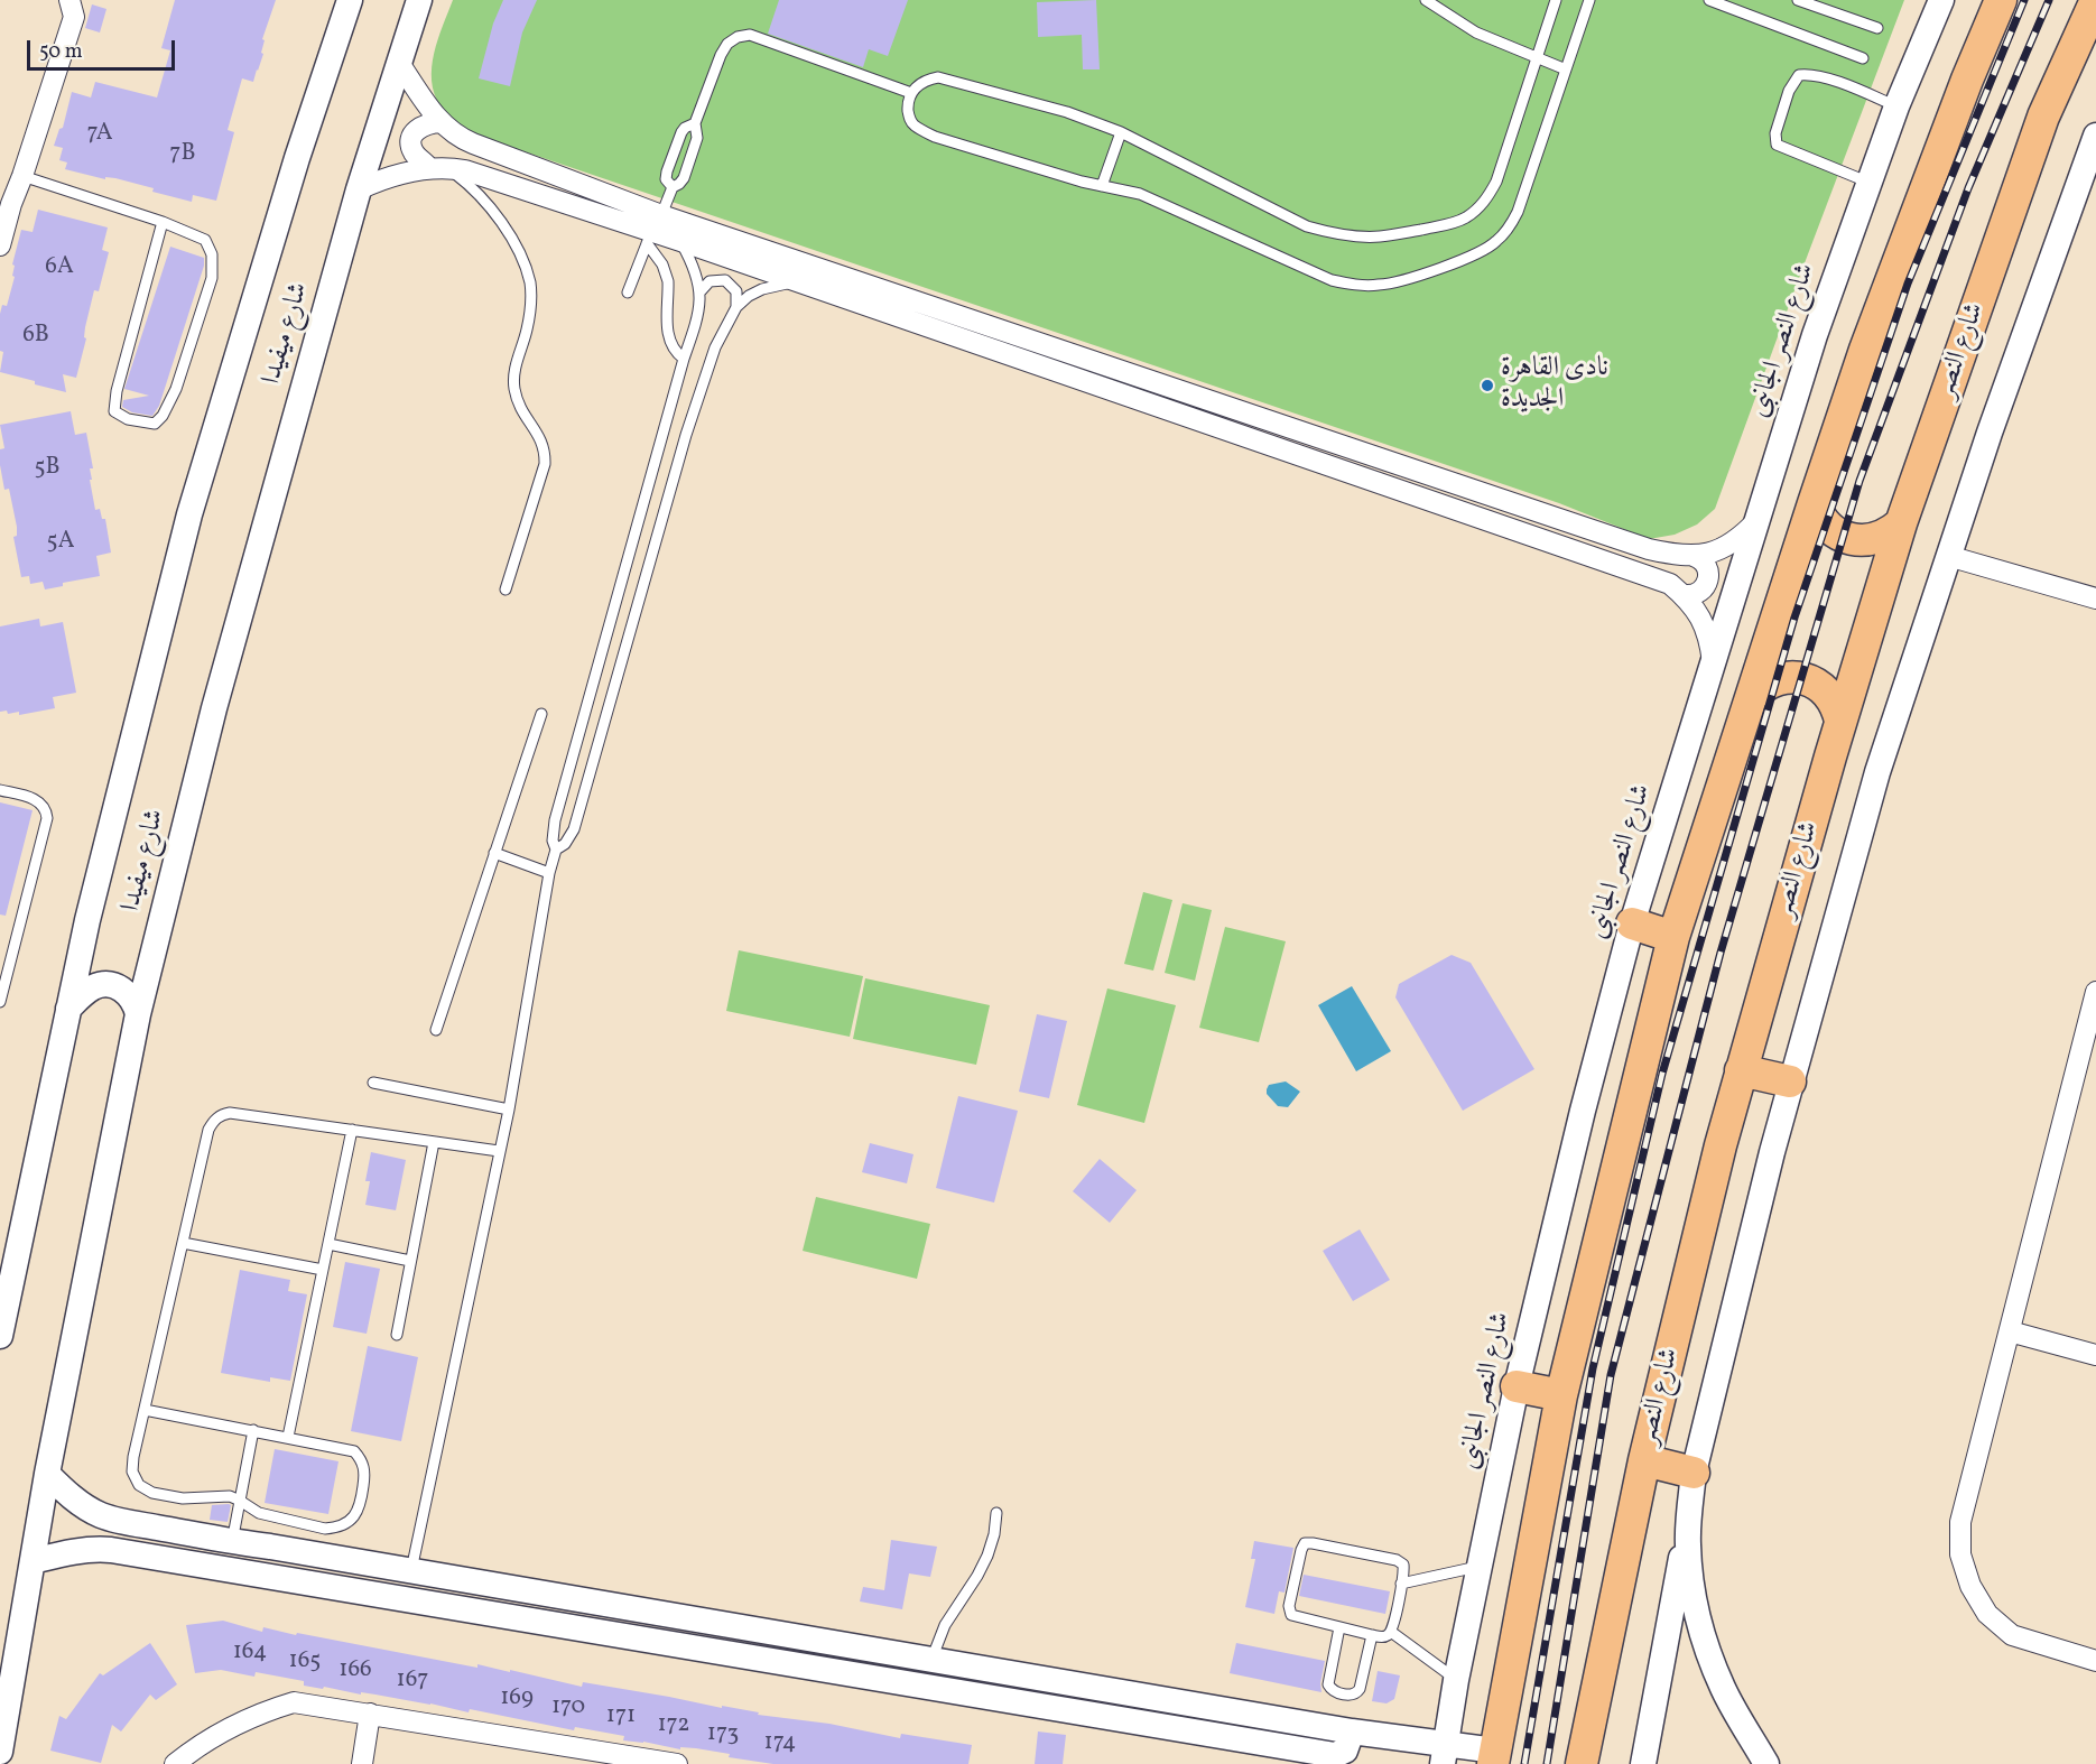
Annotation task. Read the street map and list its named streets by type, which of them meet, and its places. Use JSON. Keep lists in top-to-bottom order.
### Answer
{
  "streets": {
    "main road": ["شارع النصر"],
    "street": ["شارع ميفيدا", "شارع النصر الجانبى"]
  },
  "places": ["نادى القاهرة الجديدة"],
  "house_numbers": [
    "7A",
    "7B",
    "6A",
    "6B",
    "5B",
    "5A",
    "164",
    "165",
    "166",
    "167",
    "169",
    "170",
    "171",
    "172",
    "173",
    "174"
  ],
  "scale_bar": "50 m"
}
